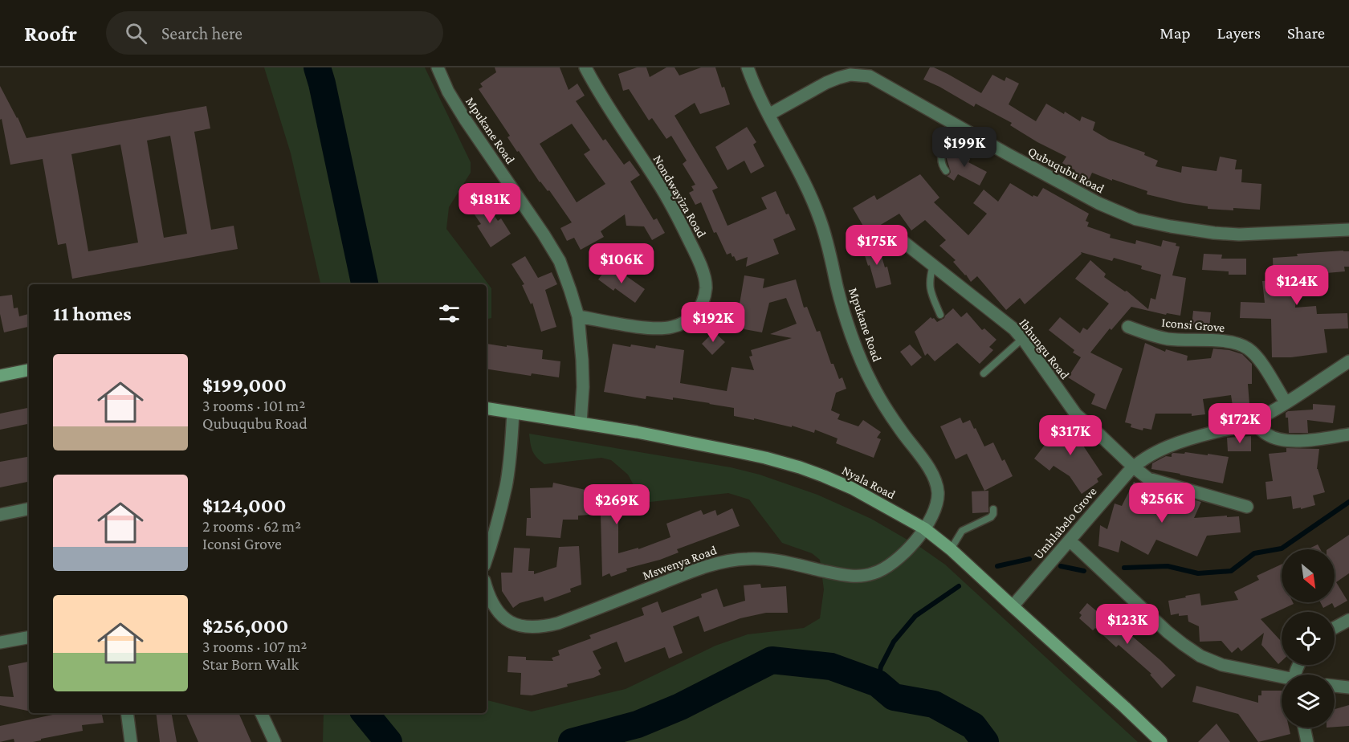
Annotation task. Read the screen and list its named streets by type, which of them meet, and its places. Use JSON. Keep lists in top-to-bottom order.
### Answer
{
  "streets": {
    "street": [
      "Mpukane Road",
      "Qubuqubu Road",
      "Nondwayiza Road",
      "Iconsi Grove",
      "Ibhungu Road",
      "Nyala Road",
      "Umhlabelo Grove",
      "Mswenya Road"
    ]
  },
  "crossings": [
    ["Mpukane Road", "Qubuqubu Road"],
    ["Mpukane Road", "Nondwayiza Road"],
    ["Mpukane Road", "Nyala Road"],
    ["Mpukane Road", "Mswenya Road"],
    ["Iconsi Grove", "Umhlabelo Grove"],
    ["Ibhungu Road", "Umhlabelo Grove"],
    ["Nyala Road", "Umhlabelo Grove"],
    ["Nyala Road", "Mswenya Road"]
  ],
  "north": "bottom right",
  "page": {
    "header": "Roofr",
    "search": "Search here",
    "nav": ["Map", "Layers", "Share"],
    "price": [
      "$199K",
      "$181K",
      "$175K",
      "$106K",
      "$124K",
      "$192K",
      "$172K",
      "$317K",
      "$256K",
      "$269K",
      "$123K"
    ],
    "heading": "11 homes",
    "list": [
      {
        "name": "$199,000",
        "note": "3 rooms · 101 m² · Qubuqubu Road"
      },
      {
        "name": "$124,000",
        "note": "2 rooms · 62 m² · Iconsi Grove"
      },
      {
        "name": "$256,000",
        "note": "3 rooms · 107 m² · Star Born Walk"
      }
    ]
  }
}
